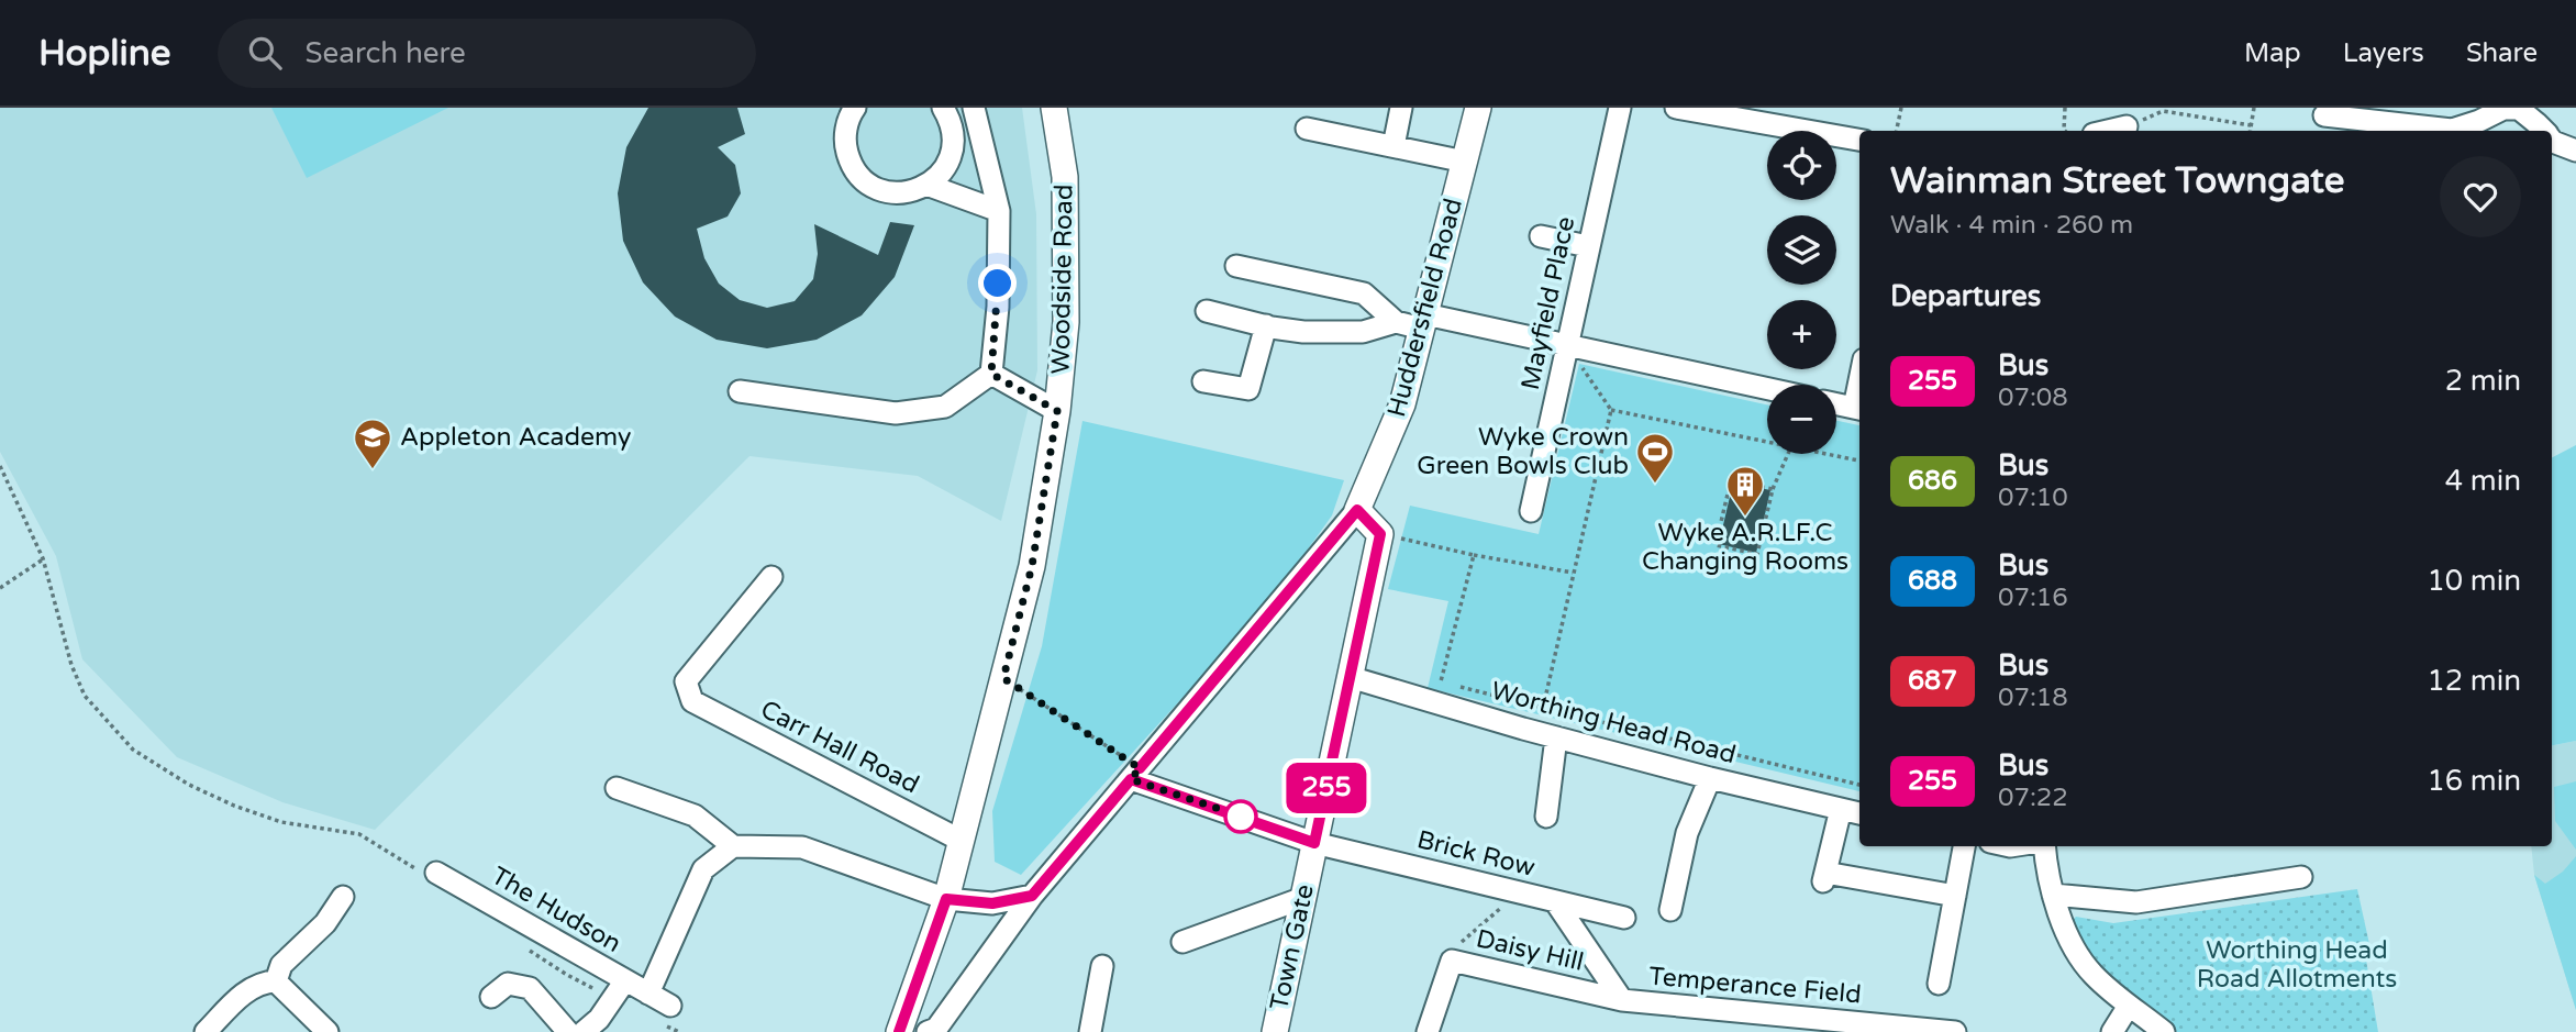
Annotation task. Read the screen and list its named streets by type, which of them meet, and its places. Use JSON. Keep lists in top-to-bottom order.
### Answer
{
  "streets": {
    "main road": ["Woodside Road", "Huddersfield Road", "Town Gate"],
    "street": [
      "Mayfield Place",
      "Worthing Head Road",
      "Carr Hall Road",
      "Brick Row",
      "The Hudson",
      "Daisy Hill",
      "Temperance Field"
    ]
  },
  "crossings": [
    ["Woodside Road", "Carr Hall Road"],
    ["Huddersfield Road", "Brick Row"],
    ["Worthing Head Road", "Town Gate"],
    ["Brick Row", "Town Gate"],
    ["Brick Row", "Temperance Field"],
    ["Daisy Hill", "Temperance Field"]
  ],
  "parks": ["Worthing Head Road Allotments"],
  "places": {
    "school or university": ["Appleton Academy"],
    "sports": ["Wyke Crown Green Bowls Club"],
    "building": ["Wyke A.R.LF.C Changing Rooms"]
  },
  "lines": ["bus line 255"],
  "page": {
    "header": "Hopline",
    "search": "Search here",
    "nav": ["Map", "Layers", "Share"],
    "on_map": "255",
    "map_buttons": ["+", "−"],
    "heading": [
      ["Wainman Street Towngate", "Walk · 4 min · 260 m"],
      "Departures"
    ],
    "list": [
      {
        "mark": "255",
        "name": "Bus",
        "note": "07:08",
        "value": "2 min"
      },
      {
        "mark": "686",
        "name": "Bus",
        "note": "07:10",
        "value": "4 min"
      },
      {
        "mark": "688",
        "name": "Bus",
        "note": "07:16",
        "value": "10 min"
      },
      {
        "mark": "687",
        "name": "Bus",
        "note": "07:18",
        "value": "12 min"
      },
      {
        "mark": "255",
        "name": "Bus",
        "note": "07:22",
        "value": "16 min"
      }
    ]
  }
}
